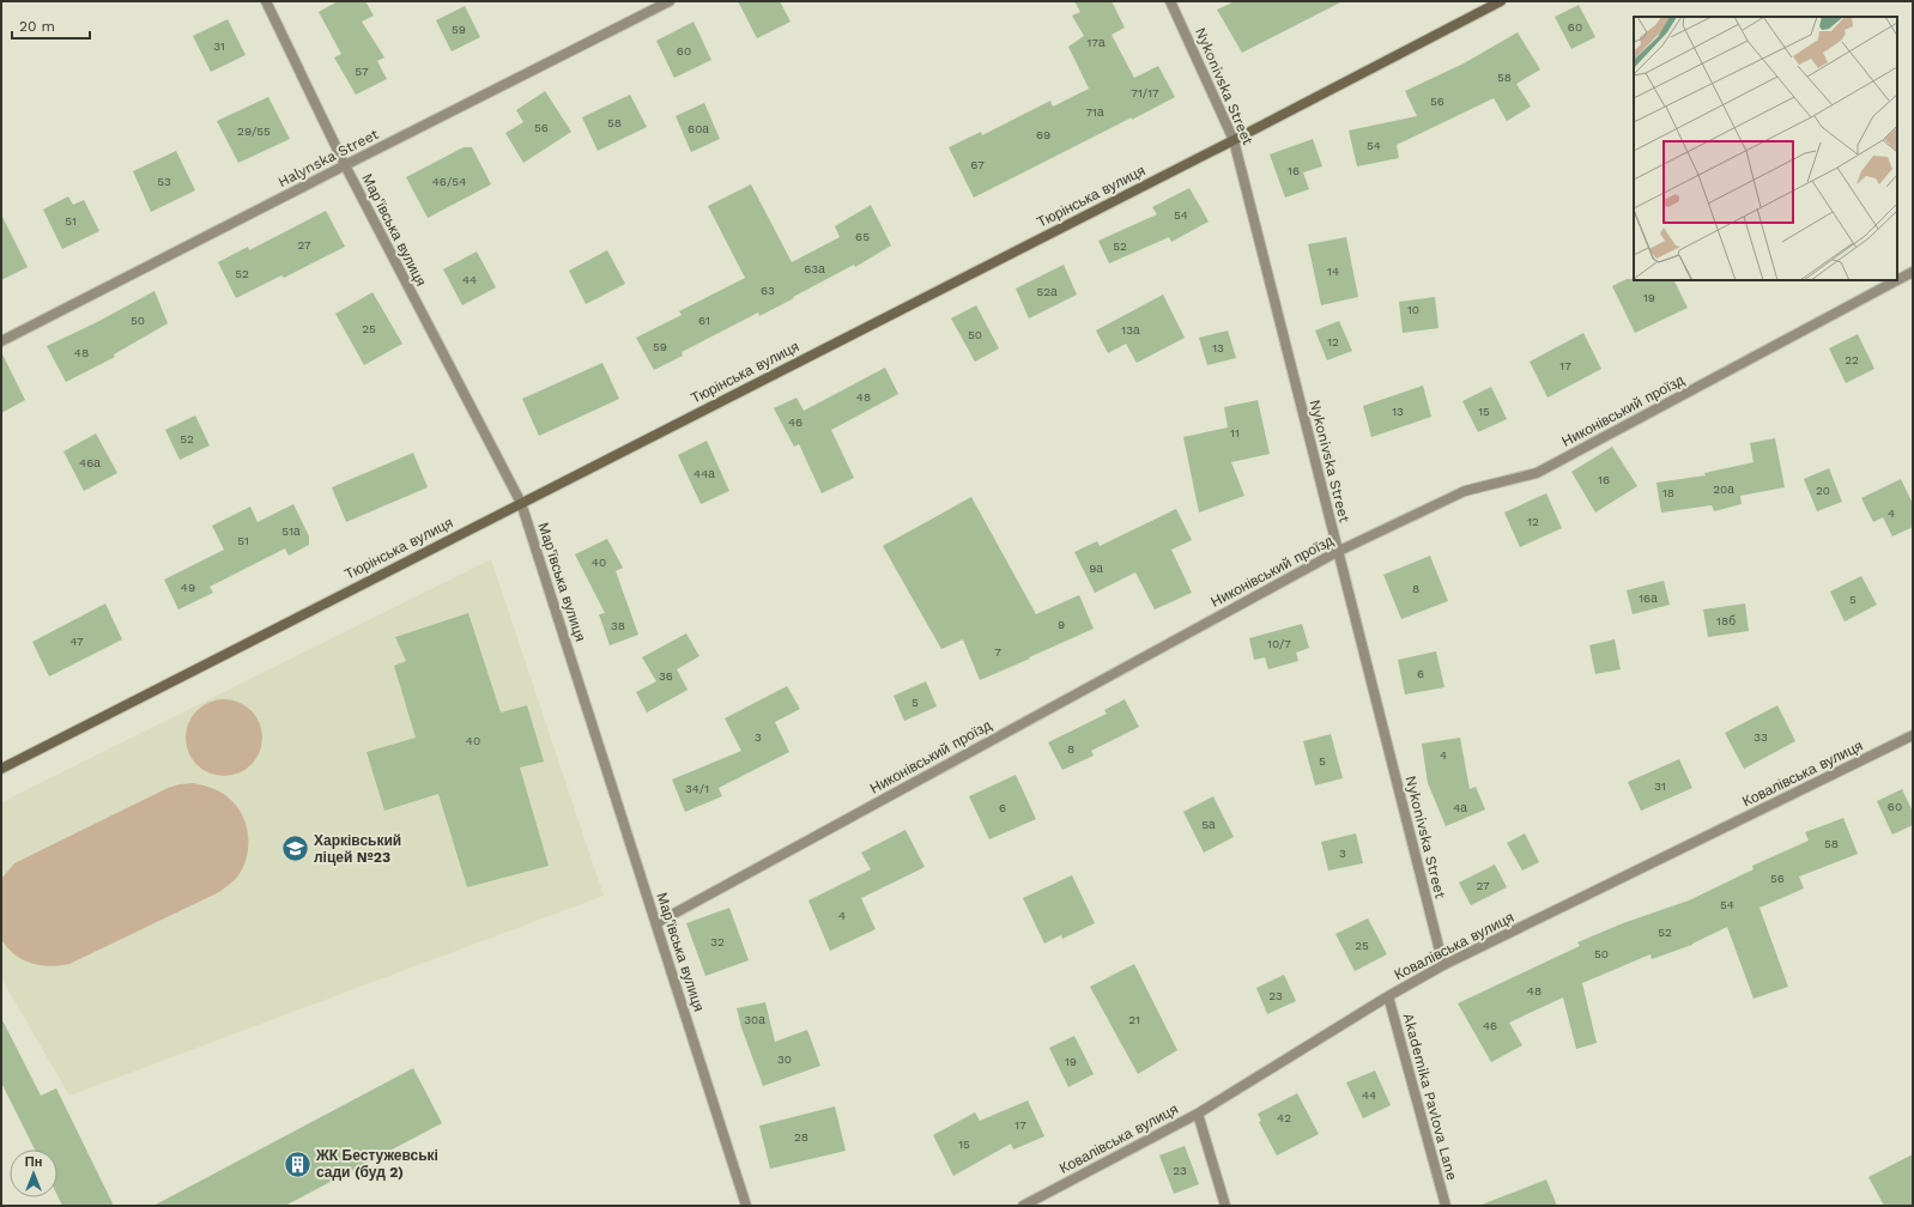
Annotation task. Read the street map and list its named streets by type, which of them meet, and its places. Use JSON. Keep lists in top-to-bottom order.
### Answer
{
  "streets": {
    "main road": ["Тюрінська вулиця"],
    "street": [
      "Nykonivska Street",
      "Halynska Street",
      "Мар'ївська вулиця",
      "Никонівський проїзд",
      "Ковалівська вулиця",
      "Akademika Pavlova Lane"
    ]
  },
  "crossings": [
    ["Nykonivska Street", "Тюрінська вулиця"],
    ["Nykonivska Street", "Никонівський проїзд"],
    ["Nykonivska Street", "Ковалівська вулиця"],
    ["Halynska Street", "Мар'ївська вулиця"],
    ["Тюрінська вулиця", "Мар'ївська вулиця"],
    ["Мар'ївська вулиця", "Никонівський проїзд"],
    ["Ковалівська вулиця", "Akademika Pavlova Lane"]
  ],
  "places": {
    "school or university": ["Харківський ліцей №23"],
    "building": ["ЖК Бестужевські сади (буд 2)"]
  },
  "house_numbers": [
    "60",
    "59",
    "17а",
    "31",
    "60",
    "57",
    "58",
    "71/17",
    "56",
    "71а",
    "58",
    "56",
    "60а",
    "29/55",
    "69",
    "54",
    "67",
    "16",
    "53",
    "46/54",
    "54",
    "51",
    "65",
    "27",
    "52",
    "63а",
    "14",
    "52",
    "44",
    "63",
    "52а",
    "19",
    "10",
    "50",
    "61",
    "25",
    "13а",
    "50",
    "12",
    "59",
    "13",
    "48",
    "22",
    "17",
    "48",
    "13",
    "15",
    "46",
    "11",
    "52",
    "46а",
    "44а",
    "16",
    "20а",
    "20",
    "18",
    "4",
    "12",
    "51а",
    "51",
    "40",
    "9а",
    "49",
    "8",
    "16а",
    "5",
    "18б",
    "9",
    "38",
    "47",
    "10/7",
    "7",
    "6",
    "36",
    "5",
    "3",
    "33",
    "40",
    "8",
    "4",
    "5",
    "31",
    "34/1",
    "60",
    "6",
    "4а",
    "5а",
    "58",
    "3",
    "56",
    "27",
    "54",
    "4",
    "52",
    "32",
    "25",
    "50",
    "48",
    "23",
    "30а",
    "21",
    "46",
    "30",
    "19",
    "44",
    "42",
    "17",
    "28",
    "15",
    "23"
  ],
  "scale_bar": "20 m",
  "north": "top"
}
